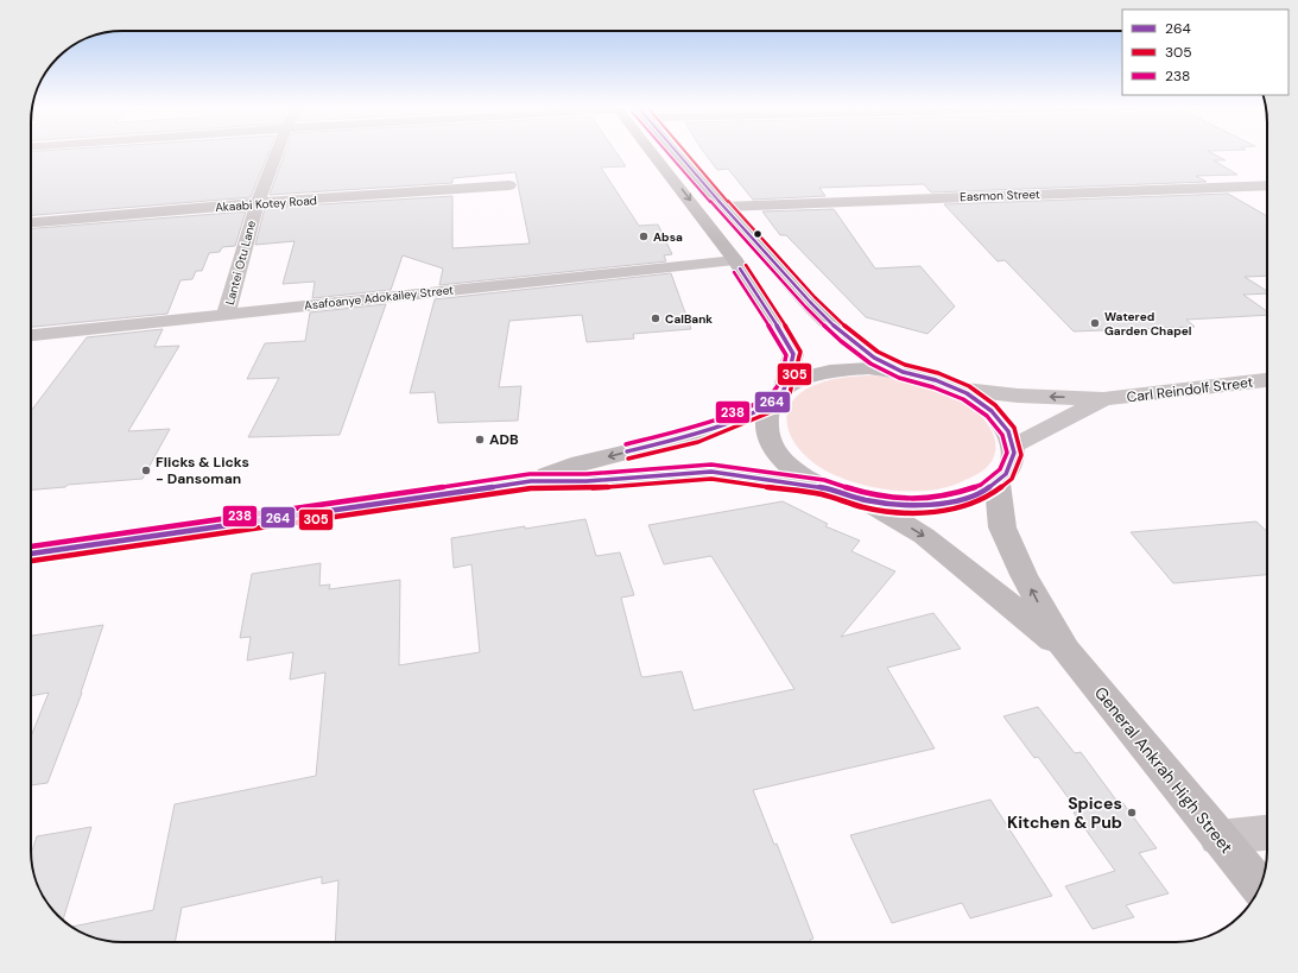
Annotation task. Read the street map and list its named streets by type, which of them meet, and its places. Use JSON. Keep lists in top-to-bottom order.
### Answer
{
  "streets": {
    "main road": ["General Ankrah High Street"],
    "street": [
      "Easmon Street",
      "Akaabi Kotey Road",
      "Lantei Otu Lane",
      "Asafoanye Adokailey Street",
      "Carl Reindolf Street"
    ]
  },
  "crossings": [
    ["Akaabi Kotey Road", "Lantei Otu Lane"],
    ["Lantei Otu Lane", "Asafoanye Adokailey Street"]
  ],
  "one_way": ["Carl Reindolf Street"],
  "places": [
    "Absa",
    "CalBank",
    "Watered Garden Chapel",
    "ADB",
    "Flicks & Licks - Dansoman",
    "Spices Kitchen & Pub"
  ],
  "lines": ["transit line 264", "transit line 305", "transit line 238"],
  "legend": ["264", "305", "238"]
}
